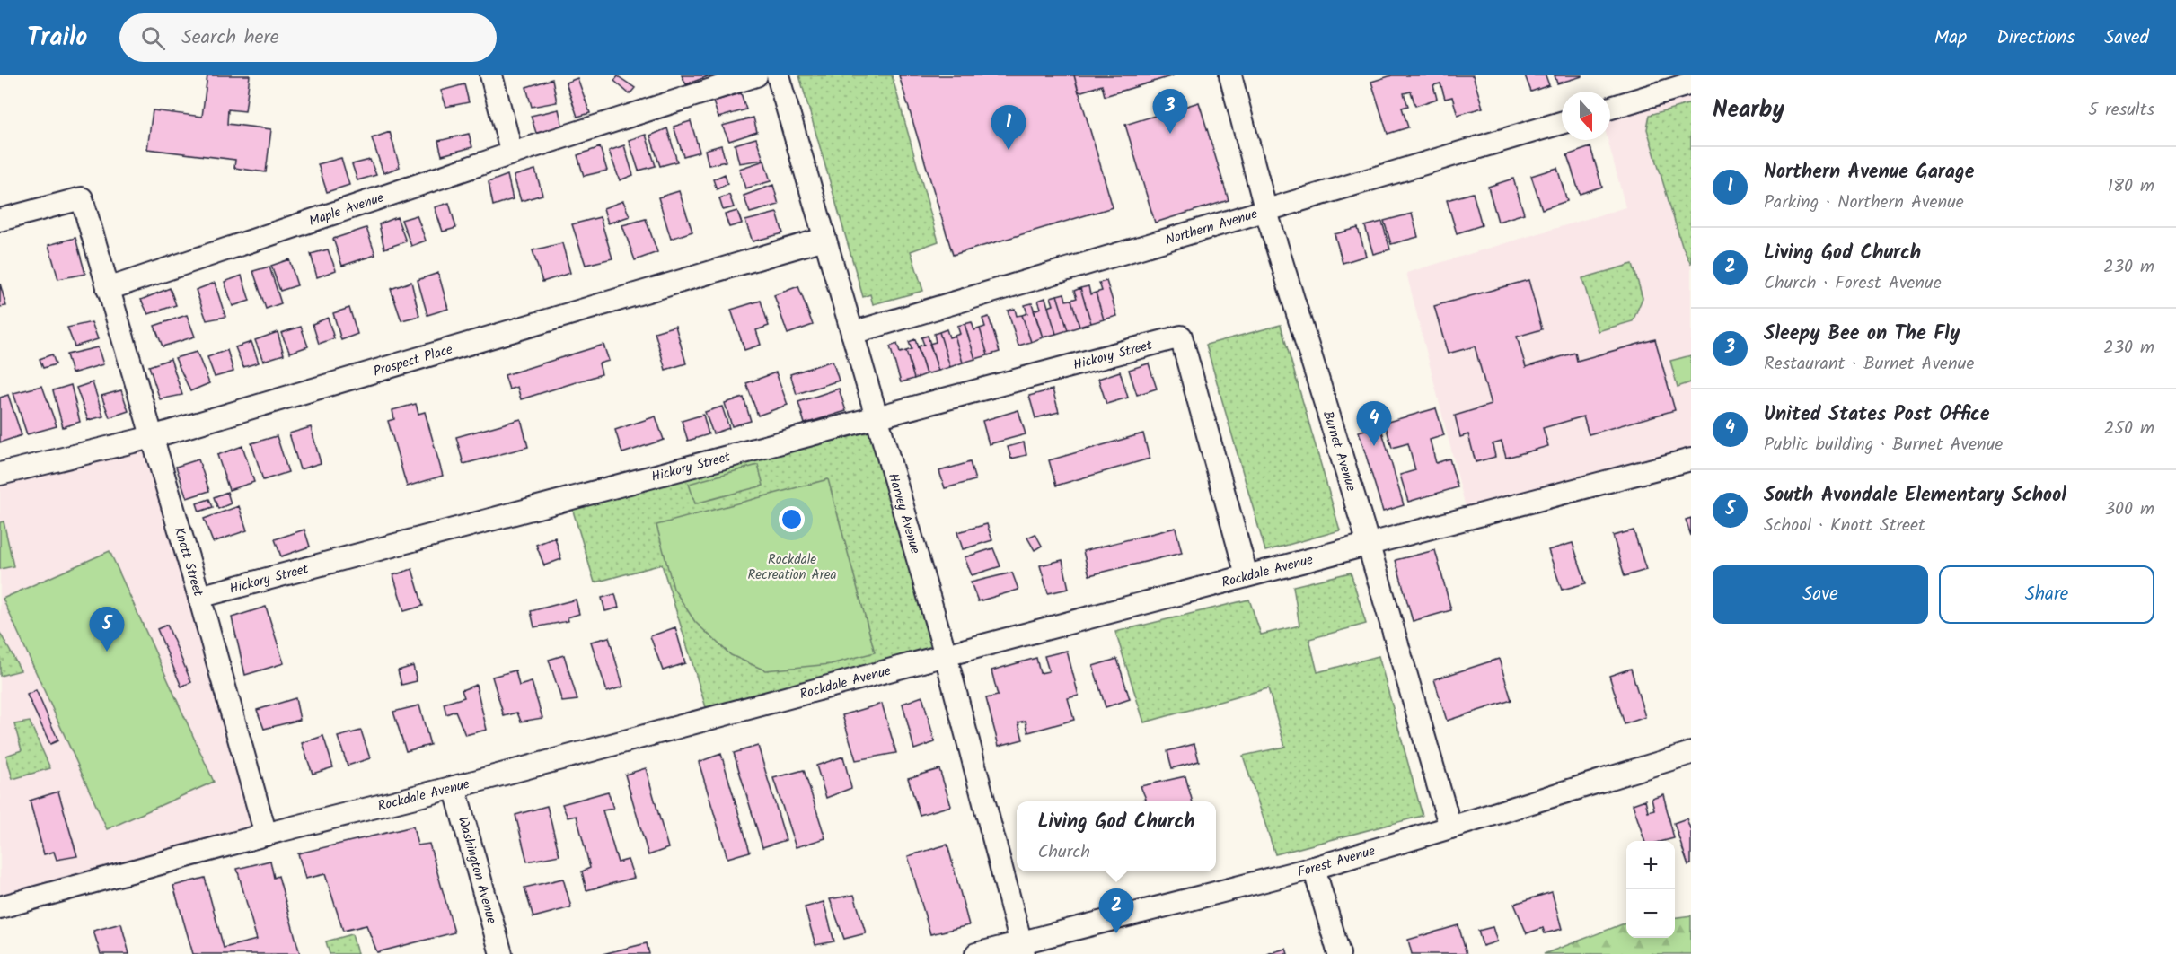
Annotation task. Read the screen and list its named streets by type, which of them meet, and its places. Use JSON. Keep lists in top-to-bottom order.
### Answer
{
  "streets": {
    "street": [
      "Maple Avenue",
      "Northern Avenue",
      "Hickory Street",
      "Prospect Place",
      "Burnet Avenue",
      "Harvey Avenue",
      "Knott Street",
      "Rockdale Avenue",
      "Forest Avenue",
      "Washington Avenue"
    ]
  },
  "crossings": [
    ["Maple Avenue", "Knott Street"],
    ["Northern Avenue", "Burnet Avenue"],
    ["Northern Avenue", "Harvey Avenue"],
    ["Hickory Street", "Harvey Avenue"],
    ["Hickory Street", "Knott Street"],
    ["Hickory Street", "Rockdale Avenue"],
    ["Prospect Place", "Harvey Avenue"],
    ["Prospect Place", "Knott Street"],
    ["Burnet Avenue", "Rockdale Avenue"],
    ["Burnet Avenue", "Forest Avenue"],
    ["Harvey Avenue", "Rockdale Avenue"],
    ["Harvey Avenue", "Forest Avenue"],
    ["Knott Street", "Rockdale Avenue"],
    ["Rockdale Avenue", "Washington Avenue"]
  ],
  "parks": ["Rockdale Recreation Area"],
  "north": "bottom",
  "page": {
    "header": "Trailo",
    "search": "Search here",
    "nav": ["Map", "Directions", "Saved"],
    "heading": ["Nearby", "5 results"],
    "pins": [
      "3",
      "1",
      "4",
      "5",
      "2"
    ],
    "list": [
      {
        "mark": "1",
        "name": "Northern Avenue Garage",
        "note": "Parking · Northern Avenue",
        "value": "180 m"
      },
      {
        "mark": "2",
        "name": "Living God Church",
        "note": "Church · Forest Avenue",
        "value": "230 m"
      },
      {
        "mark": "3",
        "name": "Sleepy Bee on The Fly",
        "note": "Restaurant · Burnet Avenue",
        "value": "230 m"
      },
      {
        "mark": "4",
        "name": "United States Post Office",
        "note": "Public building · Burnet Avenue",
        "value": "250 m"
      },
      {
        "mark": "5",
        "name": "South Avondale Elementary School",
        "note": "School · Knott Street",
        "value": "300 m"
      }
    ],
    "buttons": ["Save", "Share"],
    "popup": ["Living God Church", "Church"],
    "map_buttons": ["+", "−"]
  }
}
